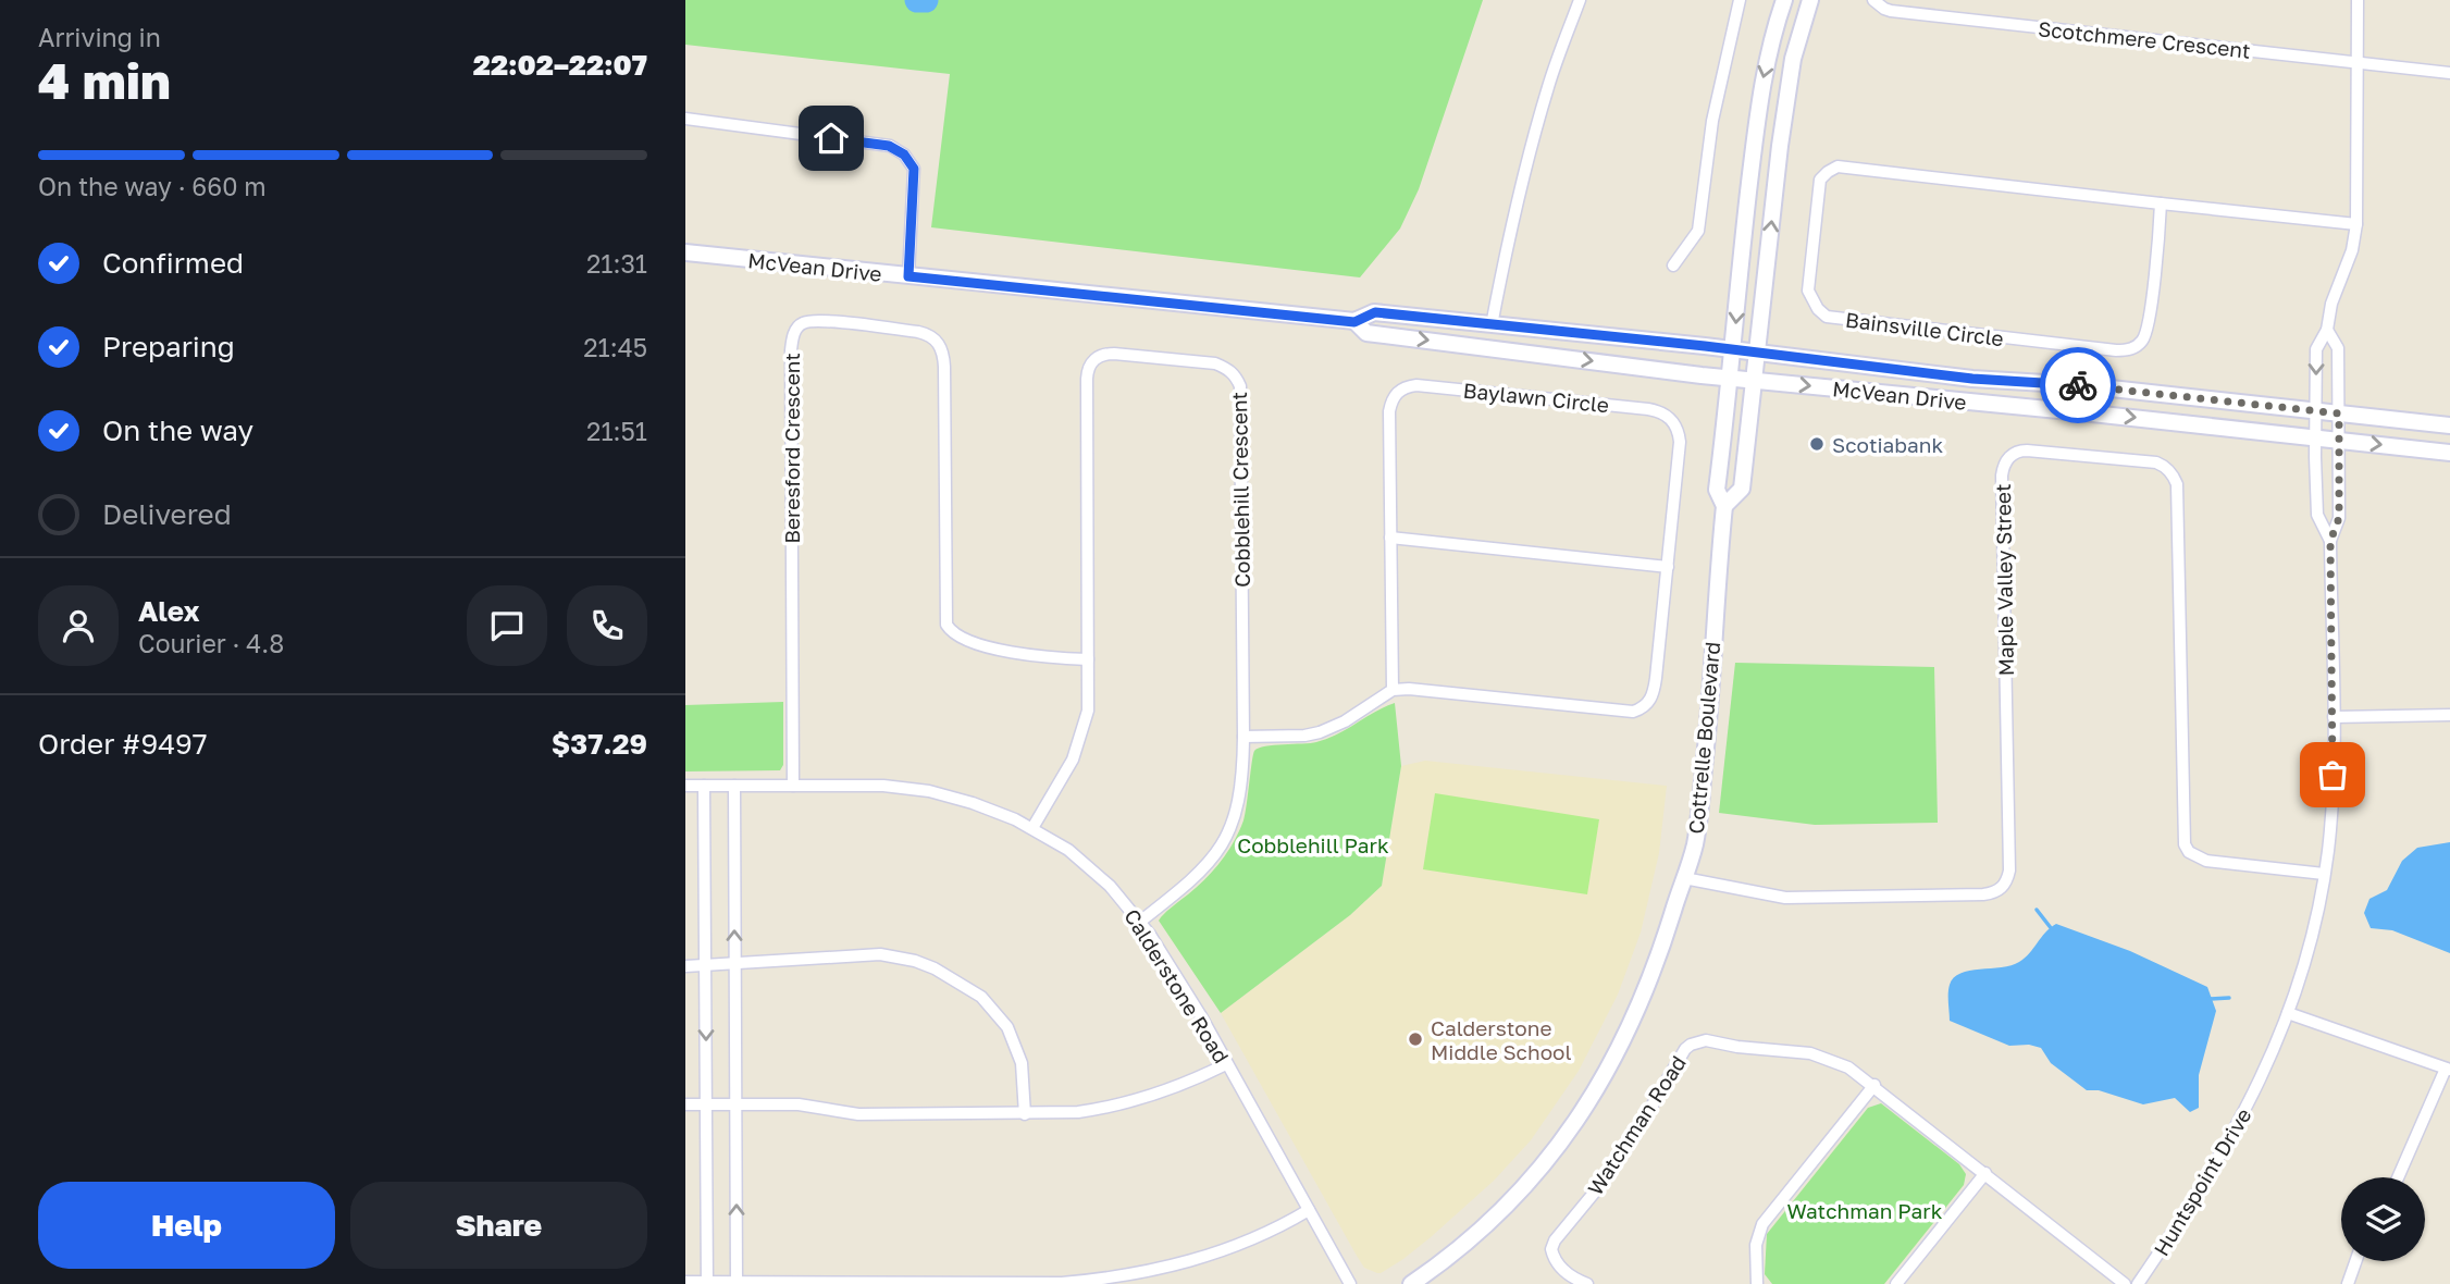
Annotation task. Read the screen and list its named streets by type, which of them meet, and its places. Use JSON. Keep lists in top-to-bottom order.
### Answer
{
  "streets": {
    "main road": ["McVean Drive", "Cottrelle Boulevard"],
    "street": [
      "Scotchmere Crescent",
      "Bainsville Circle",
      "Baylawn Circle",
      "Beresford Crescent",
      "Cobblehill Crescent",
      "Maple Valley Street",
      "Calderstone Road",
      "Watchman Road",
      "Huntspoint Drive"
    ]
  },
  "crossings": [
    ["Scotchmere Crescent", "Huntspoint Drive"],
    ["McVean Drive", "Cottrelle Boulevard"],
    ["McVean Drive", "Huntspoint Drive"],
    ["Bainsville Circle", "Huntspoint Drive"],
    ["Beresford Crescent", "Cobblehill Crescent"],
    ["Beresford Crescent", "Calderstone Road"],
    ["Cobblehill Crescent", "Calderstone Road"],
    ["Maple Valley Street", "Cottrelle Boulevard"],
    ["Maple Valley Street", "Huntspoint Drive"]
  ],
  "parks": ["Cobblehill Park", "Watchman Park"],
  "places": ["Scotiabank", "Calderstone Middle School"],
  "page": {
    "heading": ["4 min", "Arriving in", "22:02–22:07"],
    "panel": [
      "Alex",
      "Courier · 4.8",
      "Order #9497",
      "$37.29"
    ],
    "bar": "On the way · 660 m",
    "list": [
      ["Confirmed", "21:31"],
      ["Preparing", "21:45"],
      ["On the way", "21:51"],
      "Delivered"
    ],
    "buttons": ["Help", "Share"]
  }
}
